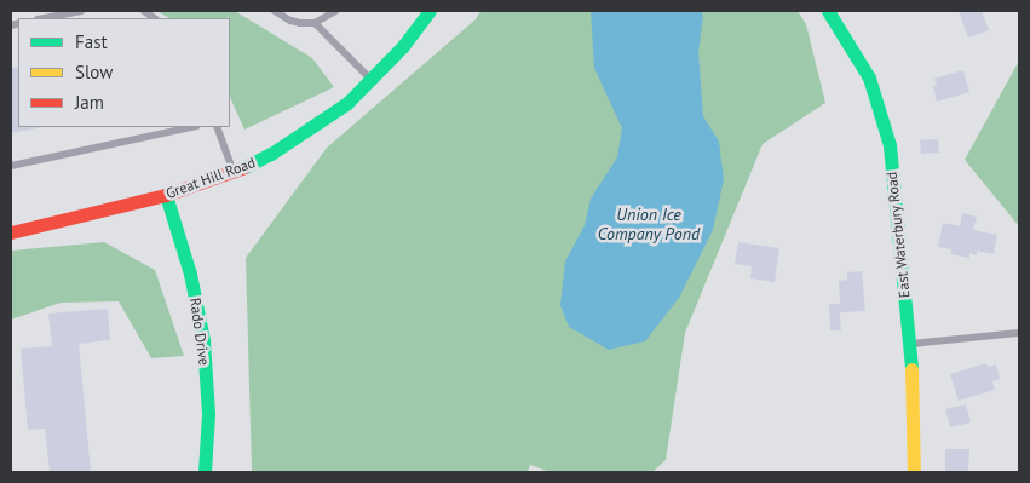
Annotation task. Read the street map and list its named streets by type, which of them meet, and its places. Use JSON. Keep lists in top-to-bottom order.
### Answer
{
  "streets": {
    "street": ["Great Hill Road", "East Waterbury Road", "Rado Drive"]
  },
  "crossings": [
    ["Great Hill Road", "Rado Drive"]
  ],
  "water": ["Union Ice Company Pond"],
  "legend": ["Fast", "Slow", "Jam"]
}
